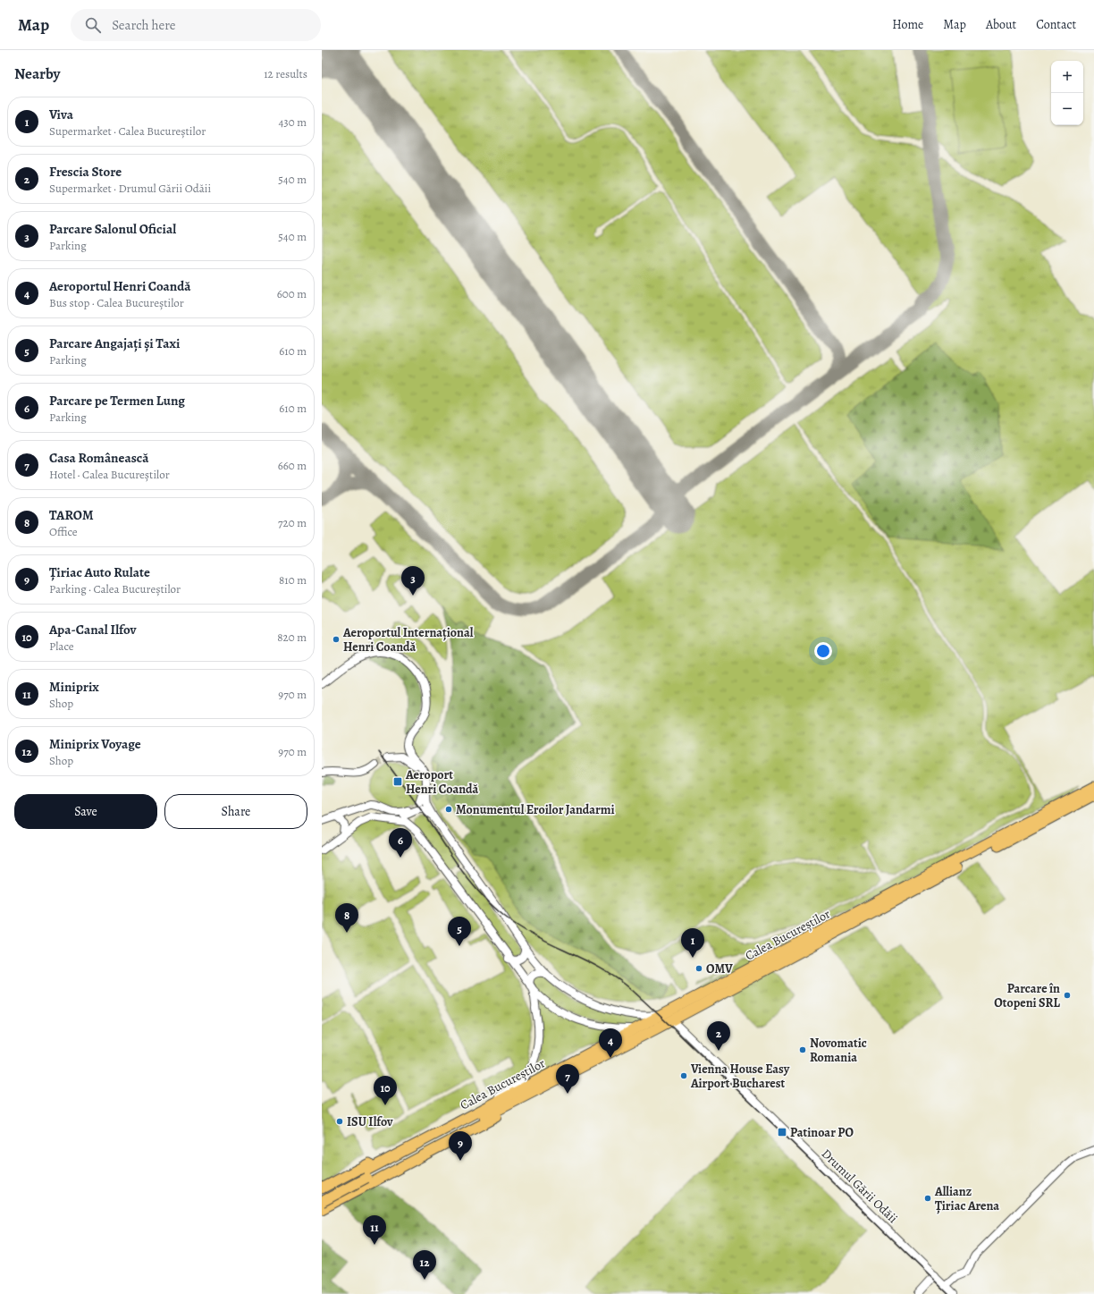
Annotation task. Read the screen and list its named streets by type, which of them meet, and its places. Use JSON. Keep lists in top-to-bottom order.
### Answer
{
  "streets": {
    "highway": ["Calea Bucureștilor"],
    "street": ["Drumul Gării Odăii"]
  },
  "crossings": [
    ["Calea Bucureștilor", "Drumul Gării Odăii"]
  ],
  "places": {
    "other": [
      "Aeroportul Internațional Henri Coandă",
      "Monumentul Eroilor Jandarmi",
      "OMV",
      "Parcare în Otopeni SRL",
      "Novomatic Romania",
      "Vienna House Easy Airport Bucharest",
      "ISU Ilfov",
      "Allianz Țiriac Arena"
    ],
    "transit": ["Aeroport Henri Coandă", "Patinoar PO"]
  },
  "page": {
    "header": "Map",
    "search": "Search here",
    "nav": [
      "Home",
      "Map",
      "About",
      "Contact"
    ],
    "heading": ["Nearby", "12 results"],
    "map_buttons": ["+", "−"],
    "list": [
      {
        "mark": "1",
        "name": "Viva",
        "note": "Supermarket · Calea Bucureștilor",
        "value": "430 m"
      },
      {
        "mark": "2",
        "name": "Frescia Store",
        "note": "Supermarket · Drumul Gării Odăii",
        "value": "540 m"
      },
      {
        "mark": "3",
        "name": "Parcare Salonul Oficial",
        "note": "Parking",
        "value": "540 m"
      },
      {
        "mark": "4",
        "name": "Aeroportul Henri Coandă",
        "note": "Bus stop · Calea Bucureștilor",
        "value": "600 m"
      },
      {
        "mark": "5",
        "name": "Parcare Angajați și Taxi",
        "note": "Parking",
        "value": "610 m"
      },
      {
        "mark": "6",
        "name": "Parcare pe Termen Lung",
        "note": "Parking",
        "value": "610 m"
      },
      {
        "mark": "7",
        "name": "Casa Românească",
        "note": "Hotel · Calea Bucureștilor",
        "value": "660 m"
      },
      {
        "mark": "8",
        "name": "TAROM",
        "note": "Office",
        "value": "720 m"
      },
      {
        "mark": "9",
        "name": "Țiriac Auto Rulate",
        "note": "Parking · Calea Bucureștilor",
        "value": "810 m"
      },
      {
        "mark": "10",
        "name": "Apa-Canal Ilfov",
        "note": "Place",
        "value": "820 m"
      },
      {
        "mark": "11",
        "name": "Miniprix",
        "note": "Shop",
        "value": "970 m"
      },
      {
        "mark": "12",
        "name": "Miniprix Voyage",
        "note": "Shop",
        "value": "970 m"
      }
    ],
    "pins": [
      "3",
      "6",
      "8",
      "5",
      "1",
      "2",
      "4",
      "7",
      "10",
      "9",
      "11",
      "12"
    ],
    "buttons": ["Save", "Share"]
  }
}
